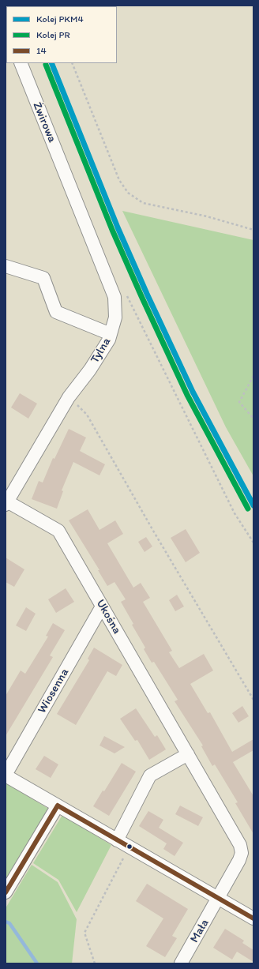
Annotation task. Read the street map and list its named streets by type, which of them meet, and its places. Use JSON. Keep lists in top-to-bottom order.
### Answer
{
  "streets": {
    "street": [
      "Żwirowa",
      "Tylna",
      "Ukośna",
      "Wiosenna",
      "Mała"
    ]
  },
  "crossings": [
    ["Żwirowa", "Tylna"],
    ["Tylna", "Ukośna"],
    ["Ukośna", "Wiosenna"],
    ["Ukośna", "Mała"]
  ],
  "lines": ["rail line PKM4", "rail line PR", "transit line 14"],
  "legend": ["Kolej PKM4", "Kolej PR", "14"]
}
